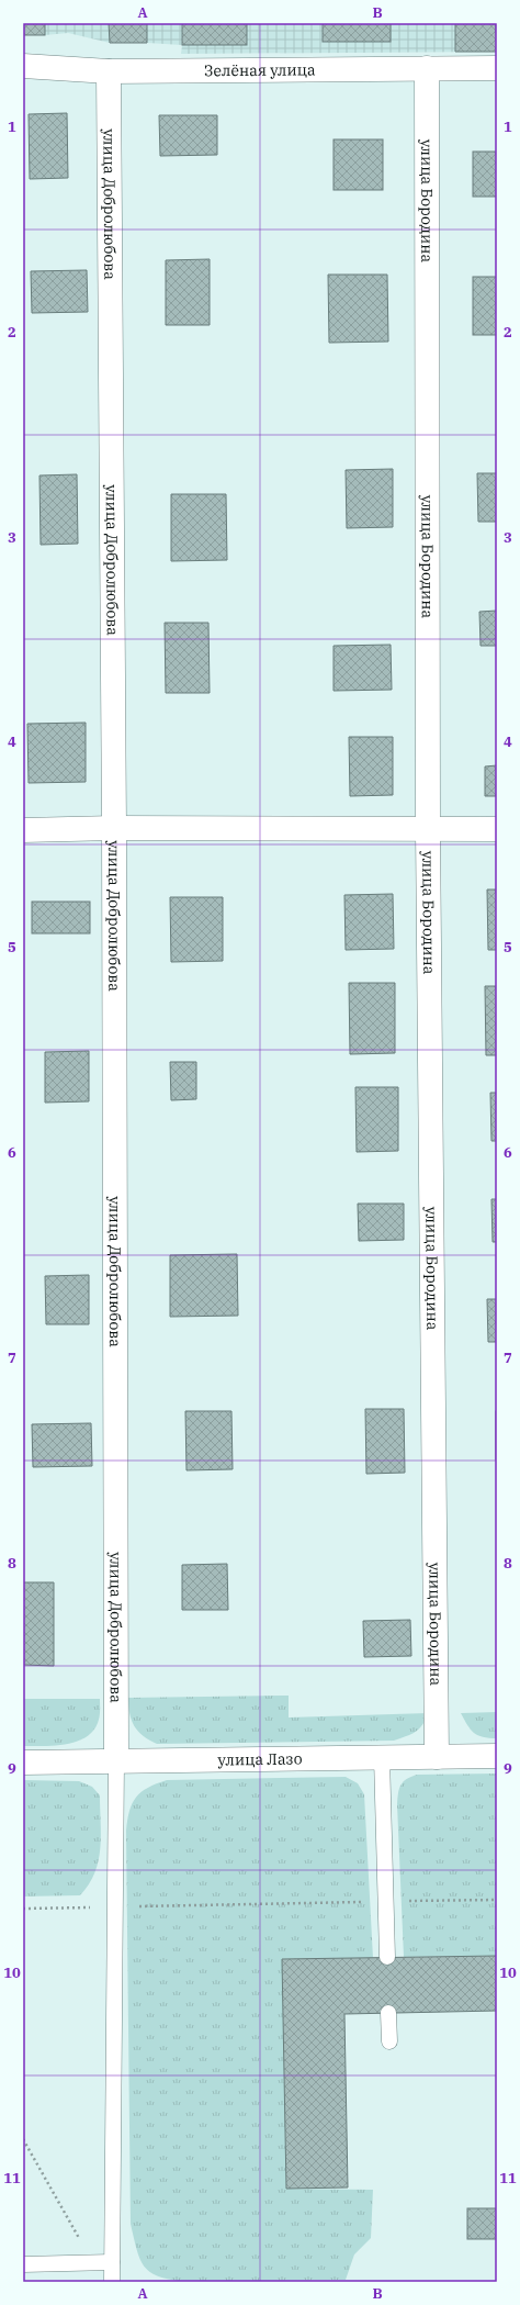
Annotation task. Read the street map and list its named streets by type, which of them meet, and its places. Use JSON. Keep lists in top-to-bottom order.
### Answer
{
  "streets": {
    "street": [
      "Зелёная улица",
      "улица Бородина",
      "улица Добролюбова",
      "улица Лазо"
    ]
  },
  "crossings": [
    ["Зелёная улица", "улица Бородина"],
    ["Зелёная улица", "улица Добролюбова"],
    ["улица Бородина", "улица Лазо"],
    ["улица Добролюбова", "улица Лазо"]
  ],
  "grid": {
    "columns": ["A", "B"],
    "rows": [
      "1",
      "2",
      "3",
      "4",
      "5",
      "6",
      "7",
      "8",
      "9",
      "10",
      "11"
    ]
  }
}
